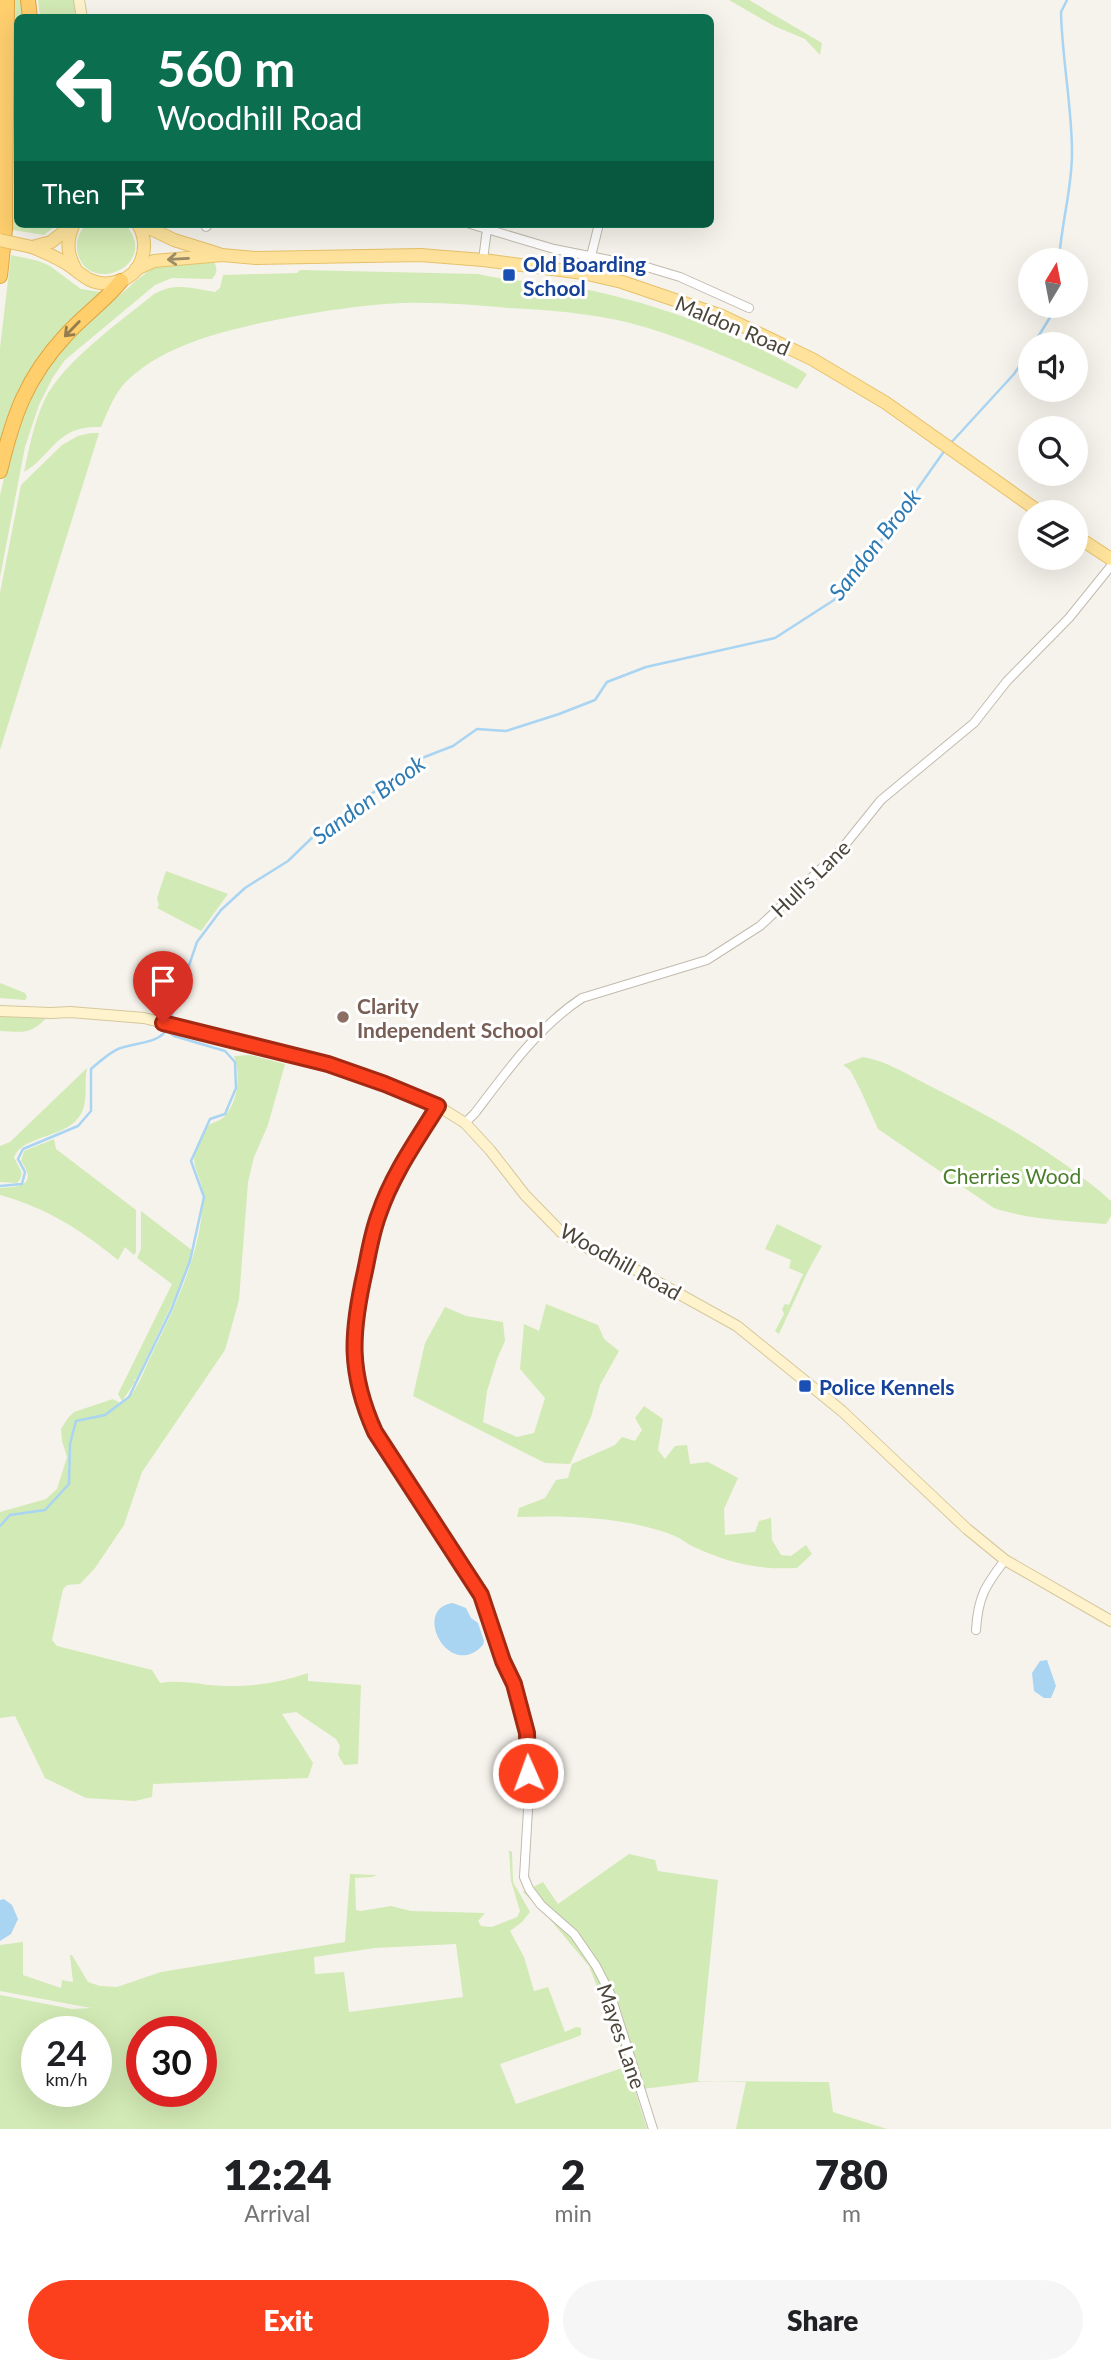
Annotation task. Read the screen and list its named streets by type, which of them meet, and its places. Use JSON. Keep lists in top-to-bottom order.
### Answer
{
  "streets": {
    "main road": ["Maldon Road"],
    "street": ["Hull's Lane", "Woodhill Road", "Mayes Lane"]
  },
  "crossings": [
    ["Hull's Lane", "Woodhill Road"],
    ["Woodhill Road", "Mayes Lane"]
  ],
  "water": ["Sandon Brook"],
  "parks": ["Cherries Wood"],
  "places": {
    "transit": ["Old Boarding School", "Police Kennels"],
    "other": ["Clarity Independent School"]
  },
  "north": "top",
  "page": {
    "turn": ["560 m", "Woodhill Road"],
    "then": "Then",
    "speed": "24 km/h",
    "limit": "30",
    "eta": [
      "12:24",
      "Arrival",
      "2",
      "min",
      "780",
      "m"
    ],
    "buttons": ["Exit", "Share"]
  }
}
